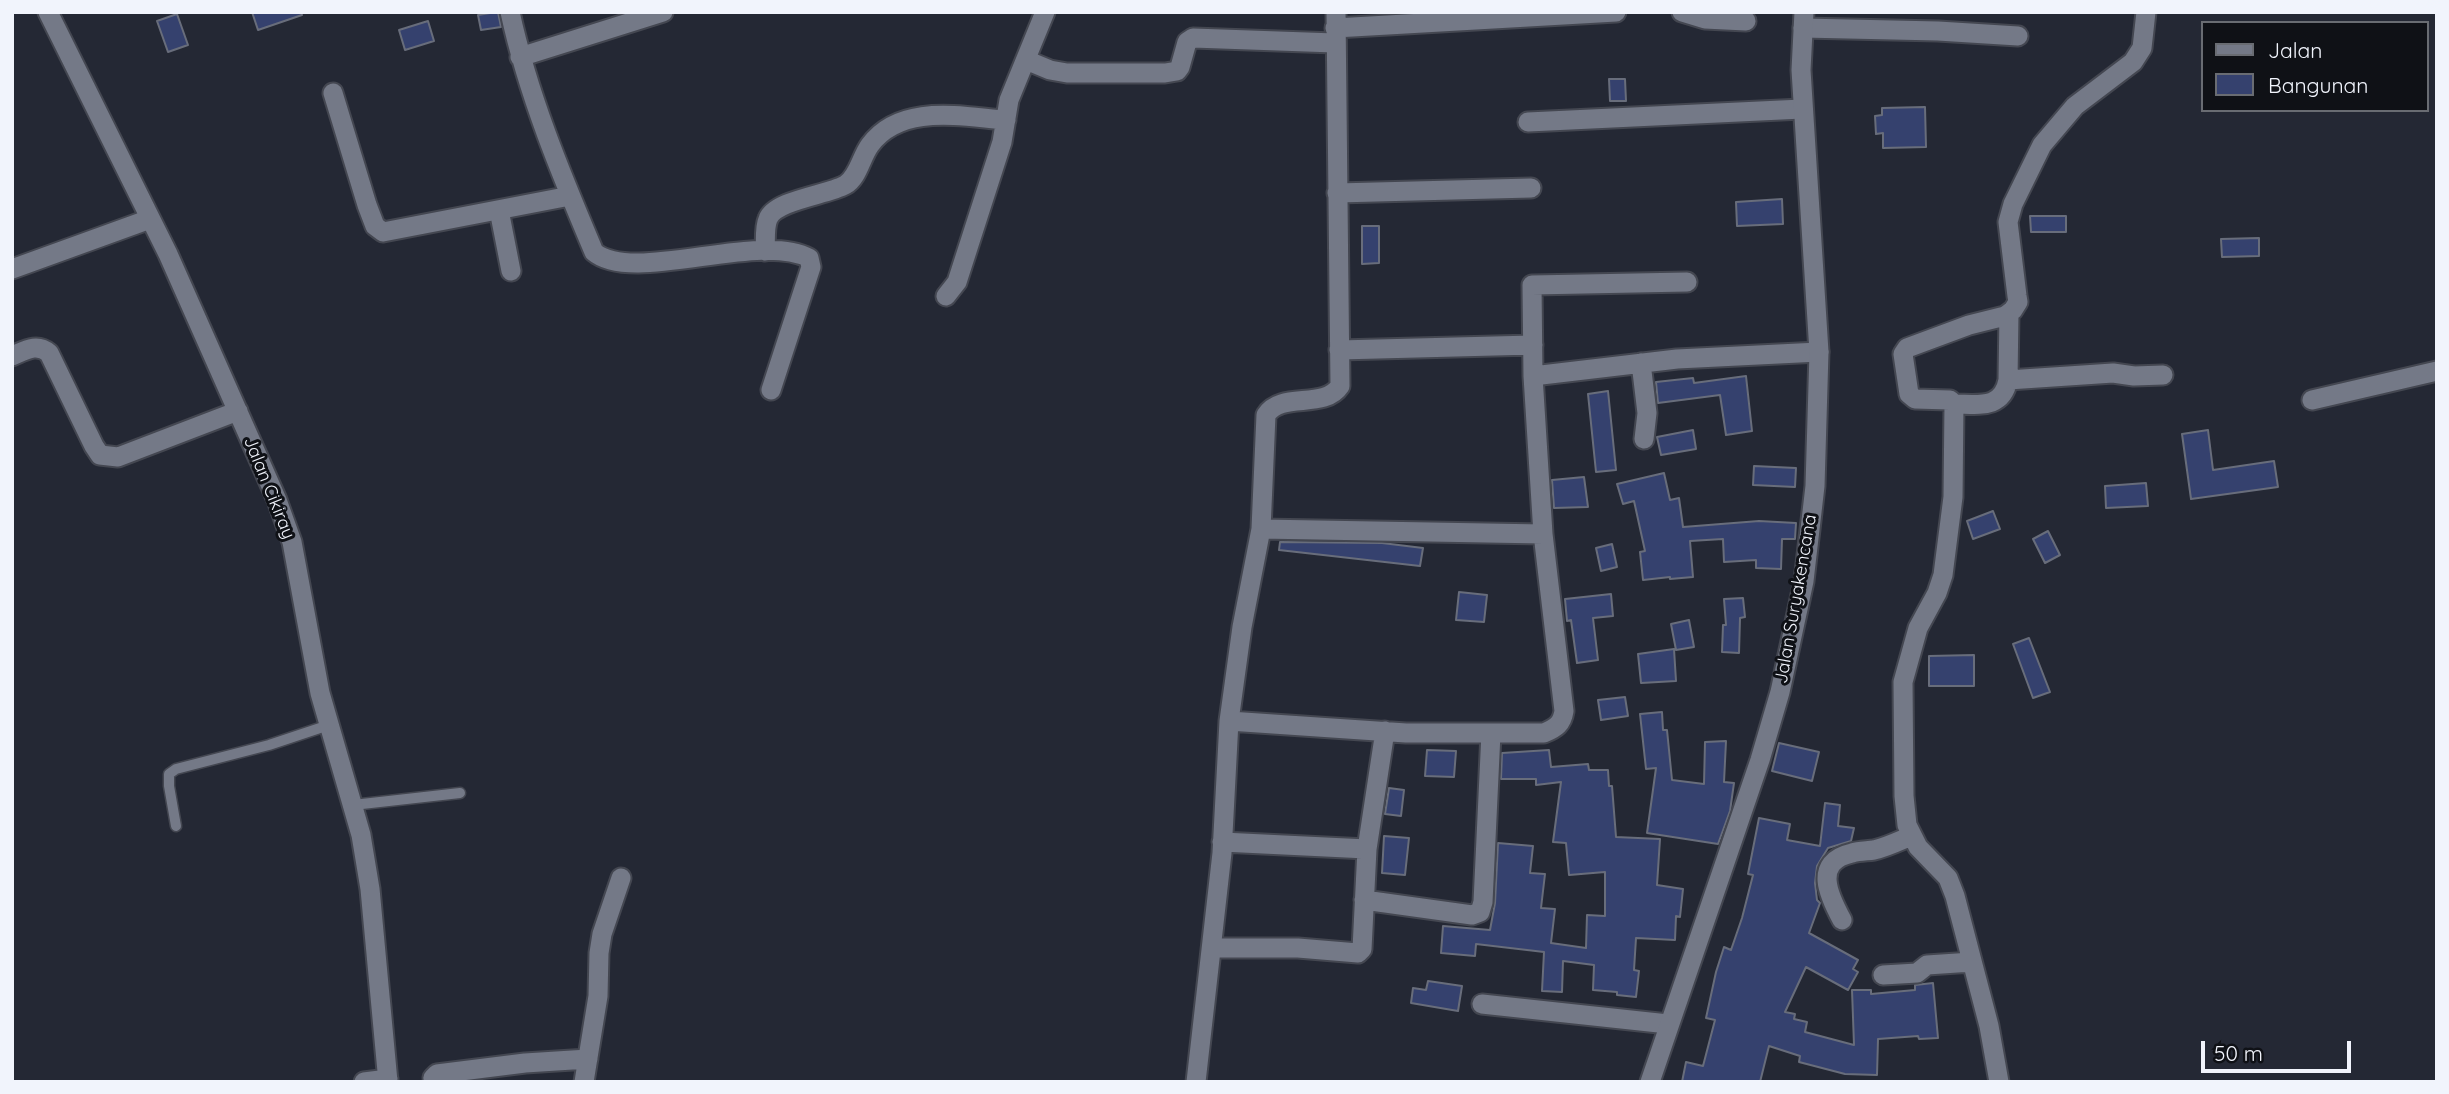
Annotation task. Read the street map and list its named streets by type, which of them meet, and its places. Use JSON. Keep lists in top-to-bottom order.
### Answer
{
  "streets": {
    "street": ["Jalan Cikiray", "Jalan Suryakencana"]
  },
  "legend": ["Jalan", "Bangunan"],
  "scale_bar": "50 m"
}
